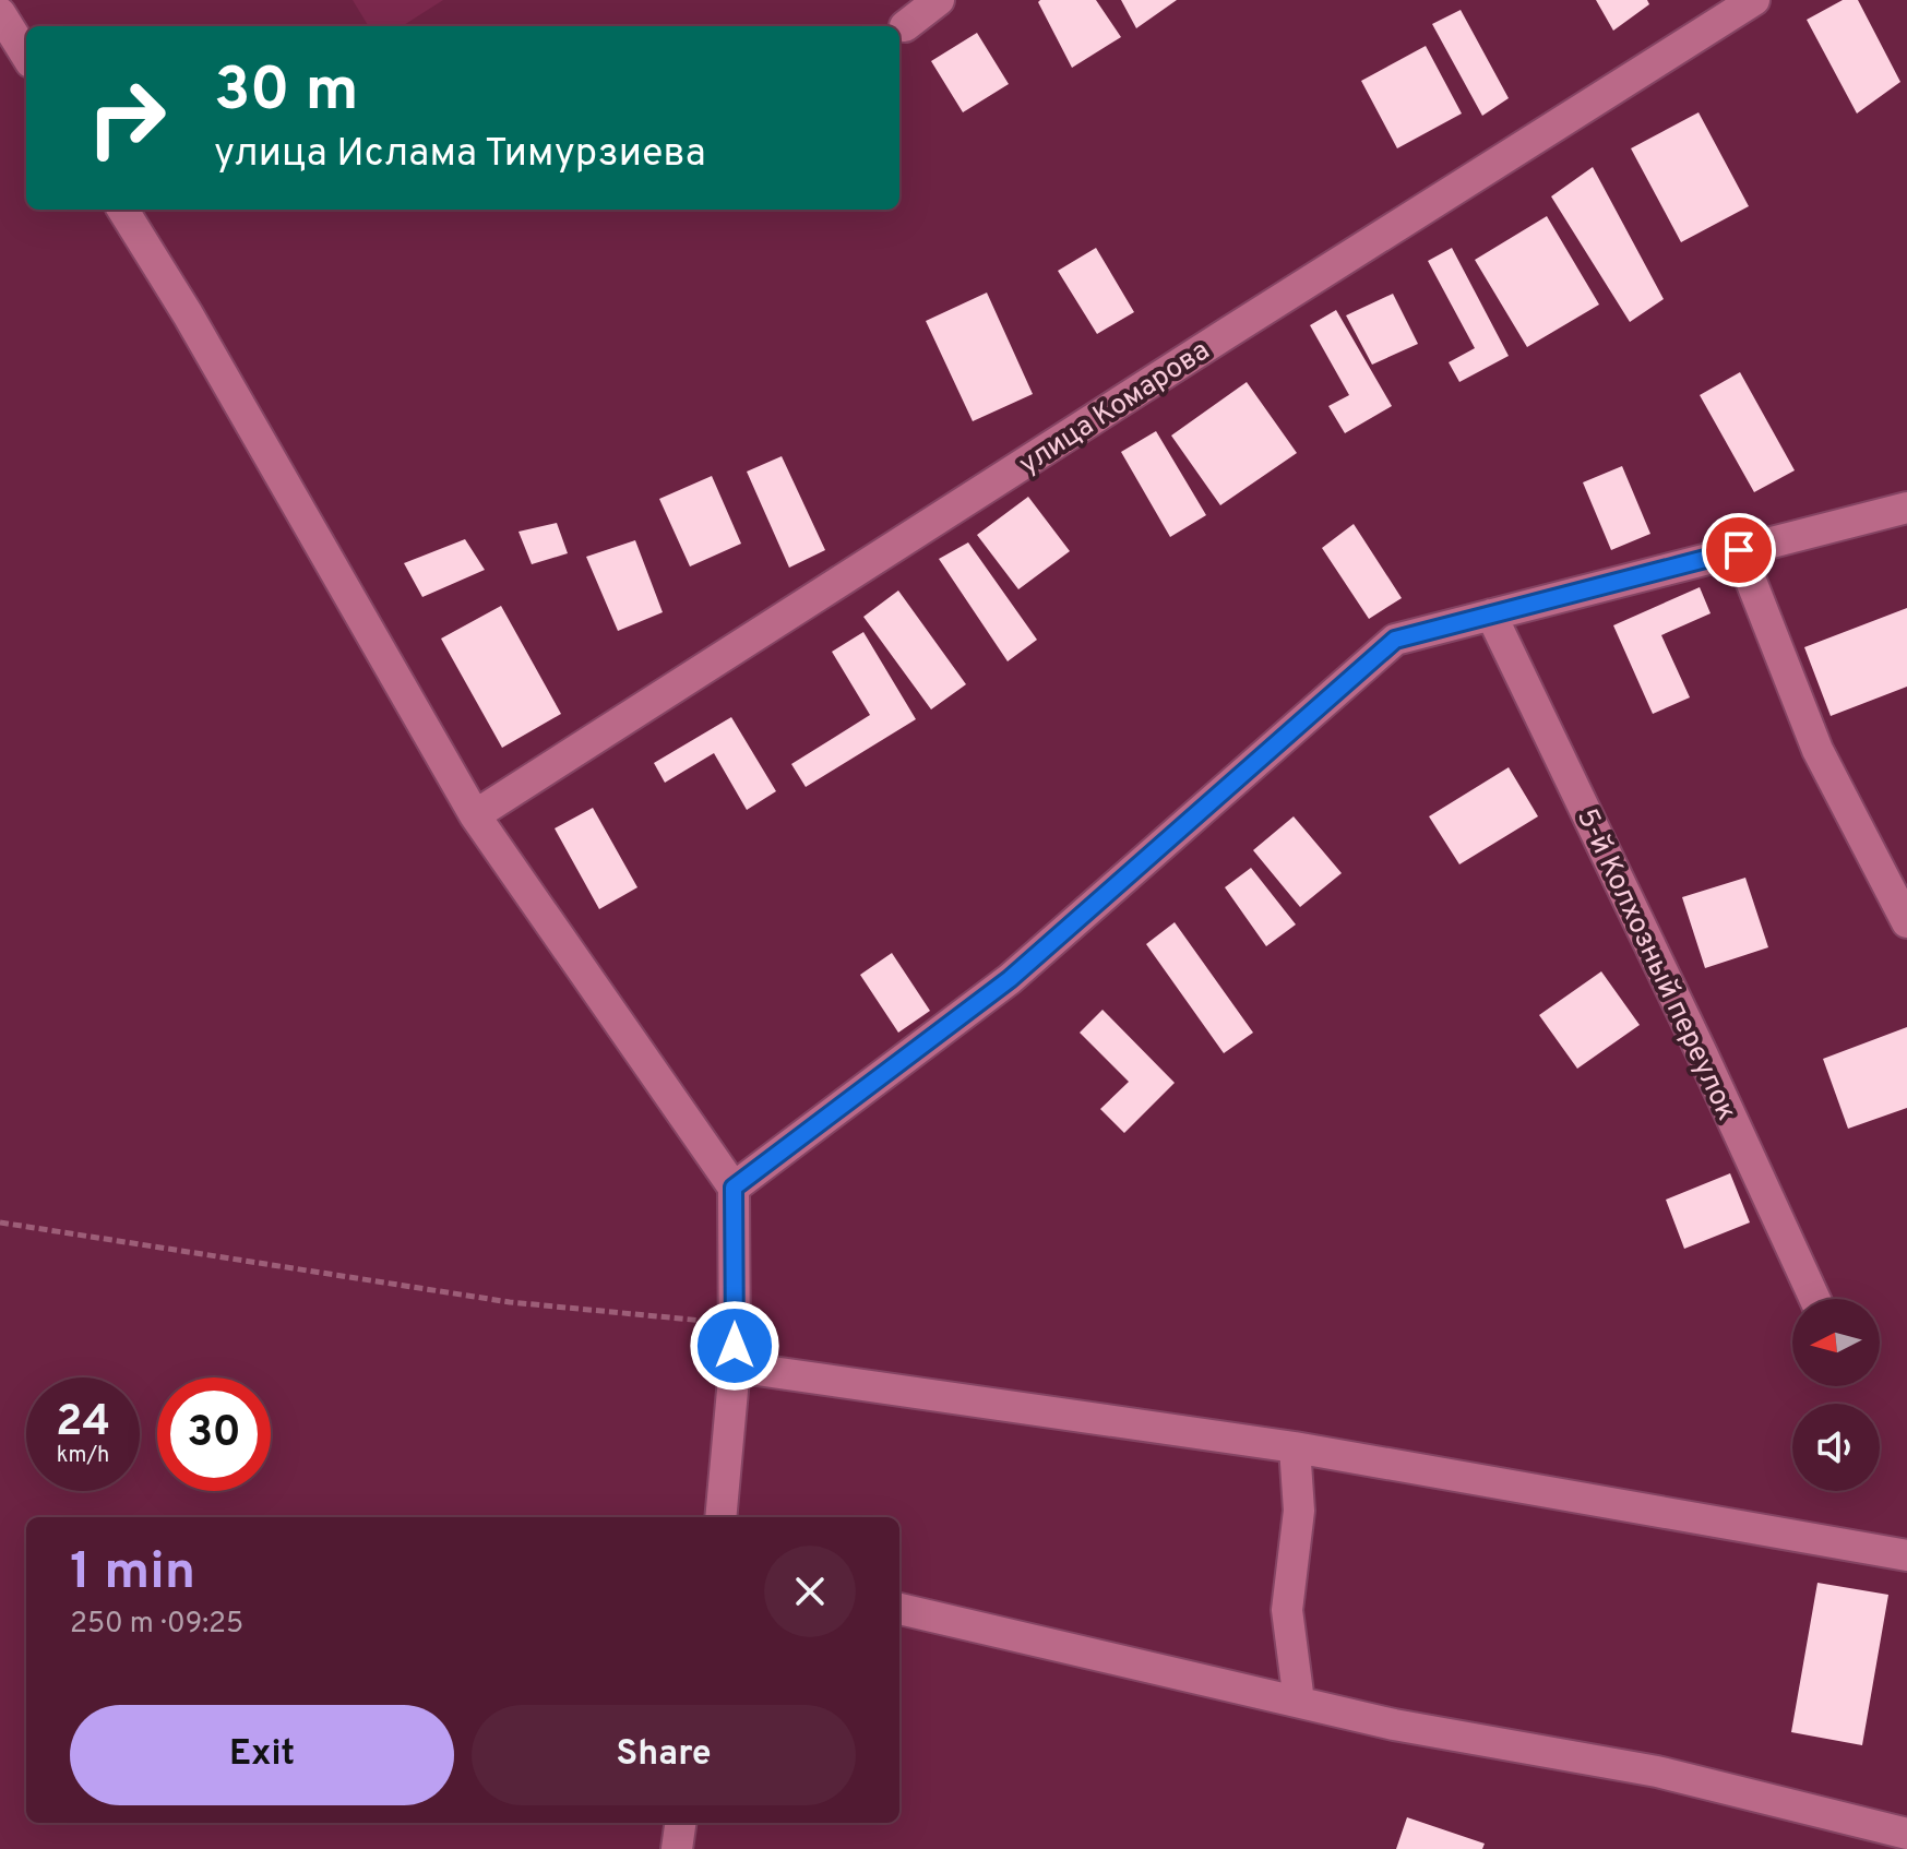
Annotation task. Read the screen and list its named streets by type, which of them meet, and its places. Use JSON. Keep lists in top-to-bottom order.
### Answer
{
  "streets": {
    "street": ["улица Комарова", "5-й Колхозный переулок"]
  },
  "north": "left",
  "page": {
    "turn": ["30 m", "улица Ислама Тимурзиева"],
    "speed": "24 km/h",
    "limit": "30",
    "heading": ["1 min", "250 m · 09:25"],
    "buttons": ["Exit", "Share"]
  }
}
